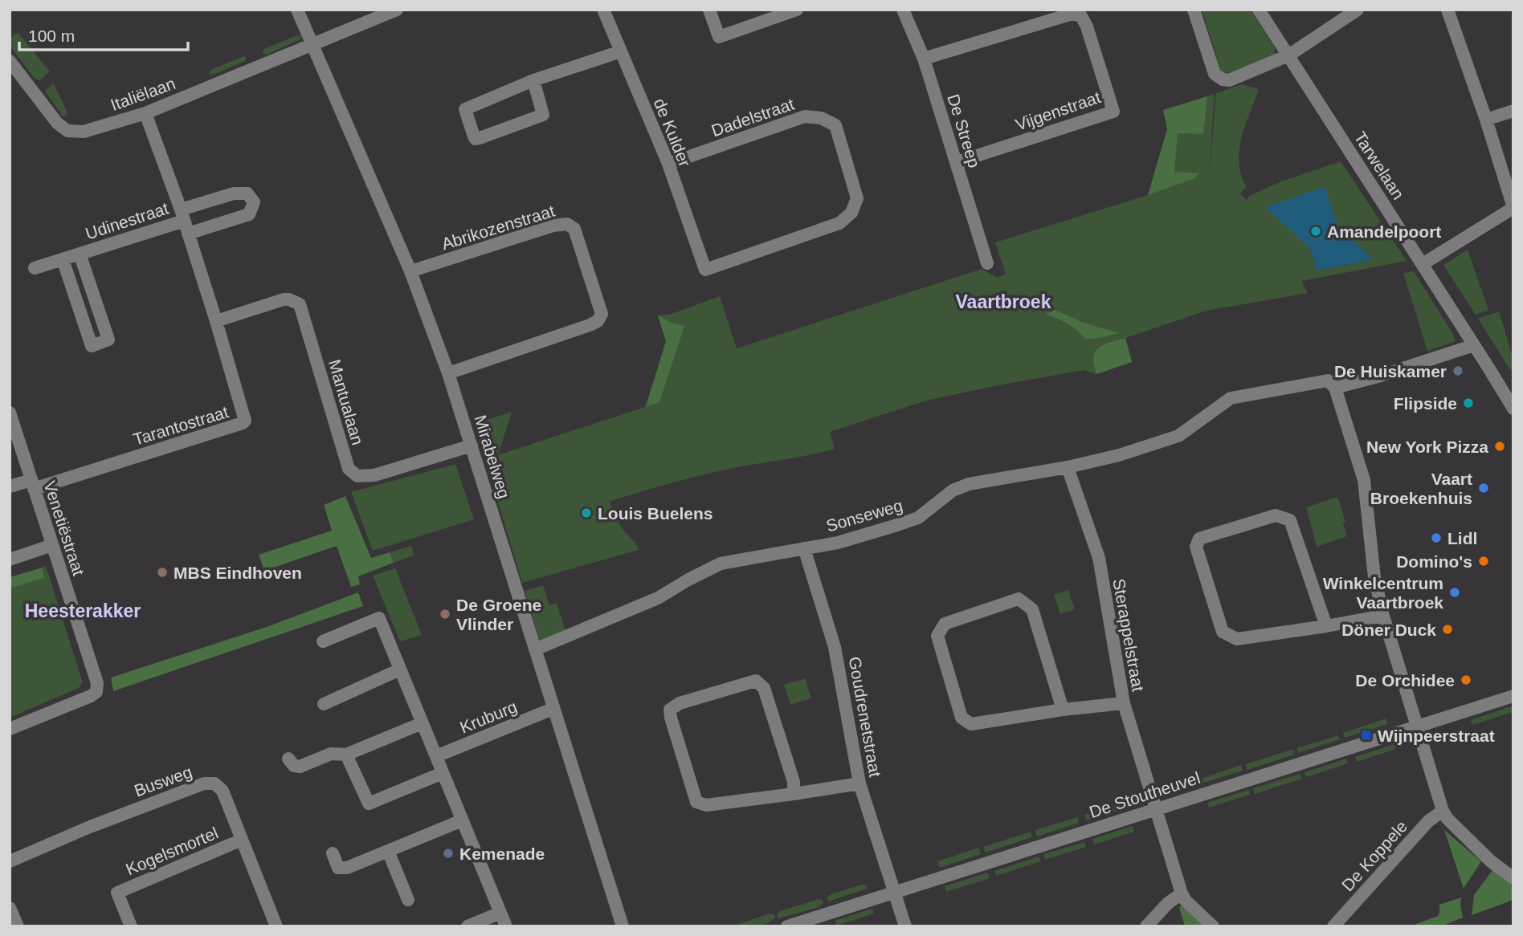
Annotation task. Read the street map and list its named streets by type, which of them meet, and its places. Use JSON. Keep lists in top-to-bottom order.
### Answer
{
  "streets": {
    "street": [
      "Italiëlaan",
      "Vijgenstraat",
      "Dadelstraat",
      "De Streep",
      "de Kulder",
      "Tarwelaan",
      "Udinestraat",
      "Abrikozenstraat",
      "Mantualaan",
      "Tarantostraat",
      "Mirabelweg",
      "Sonseweg",
      "Venetiëstraat",
      "Sterappelstraat",
      "Kruburg",
      "Goudrenetstraat",
      "Busweg",
      "De Stoutheuvel",
      "Kogelsmortel",
      "De Koppele"
    ]
  },
  "crossings": [
    ["Italiëlaan", "Tarantostraat"],
    ["Italiëlaan", "Mirabelweg"],
    ["Vijgenstraat", "De Streep"],
    ["Dadelstraat", "de Kulder"],
    ["Tarwelaan", "Sonseweg"],
    ["Udinestraat", "Tarantostraat"],
    ["Abrikozenstraat", "Mirabelweg"],
    ["Mantualaan", "Tarantostraat"],
    ["Mantualaan", "Mirabelweg"],
    ["Tarantostraat", "Venetiëstraat"],
    ["Mirabelweg", "Sonseweg"],
    ["Mirabelweg", "Kruburg"],
    ["Sonseweg", "Sterappelstraat"],
    ["Sonseweg", "Goudrenetstraat"],
    ["Sterappelstraat", "De Stoutheuvel"],
    ["Goudrenetstraat", "De Stoutheuvel"],
    ["Busweg", "Kogelsmortel"]
  ],
  "districts": ["Vaartbroek", "Heesterakker"],
  "places": {
    "other": [
      "Amandelpoort",
      "De Huiskamer",
      "Flipside",
      "New York Pizza",
      "Vaart Broekenhuis",
      "Louis Buelens",
      "Lidl",
      "Domino's",
      "MBS Eindhoven",
      "Winkelcentrum Vaartbroek",
      "De Groene Vlinder",
      "Döner Duck",
      "De Orchidee",
      "Kemenade"
    ],
    "transit": ["Wijnpeerstraat"]
  },
  "scale_bar": "100 m"
}
